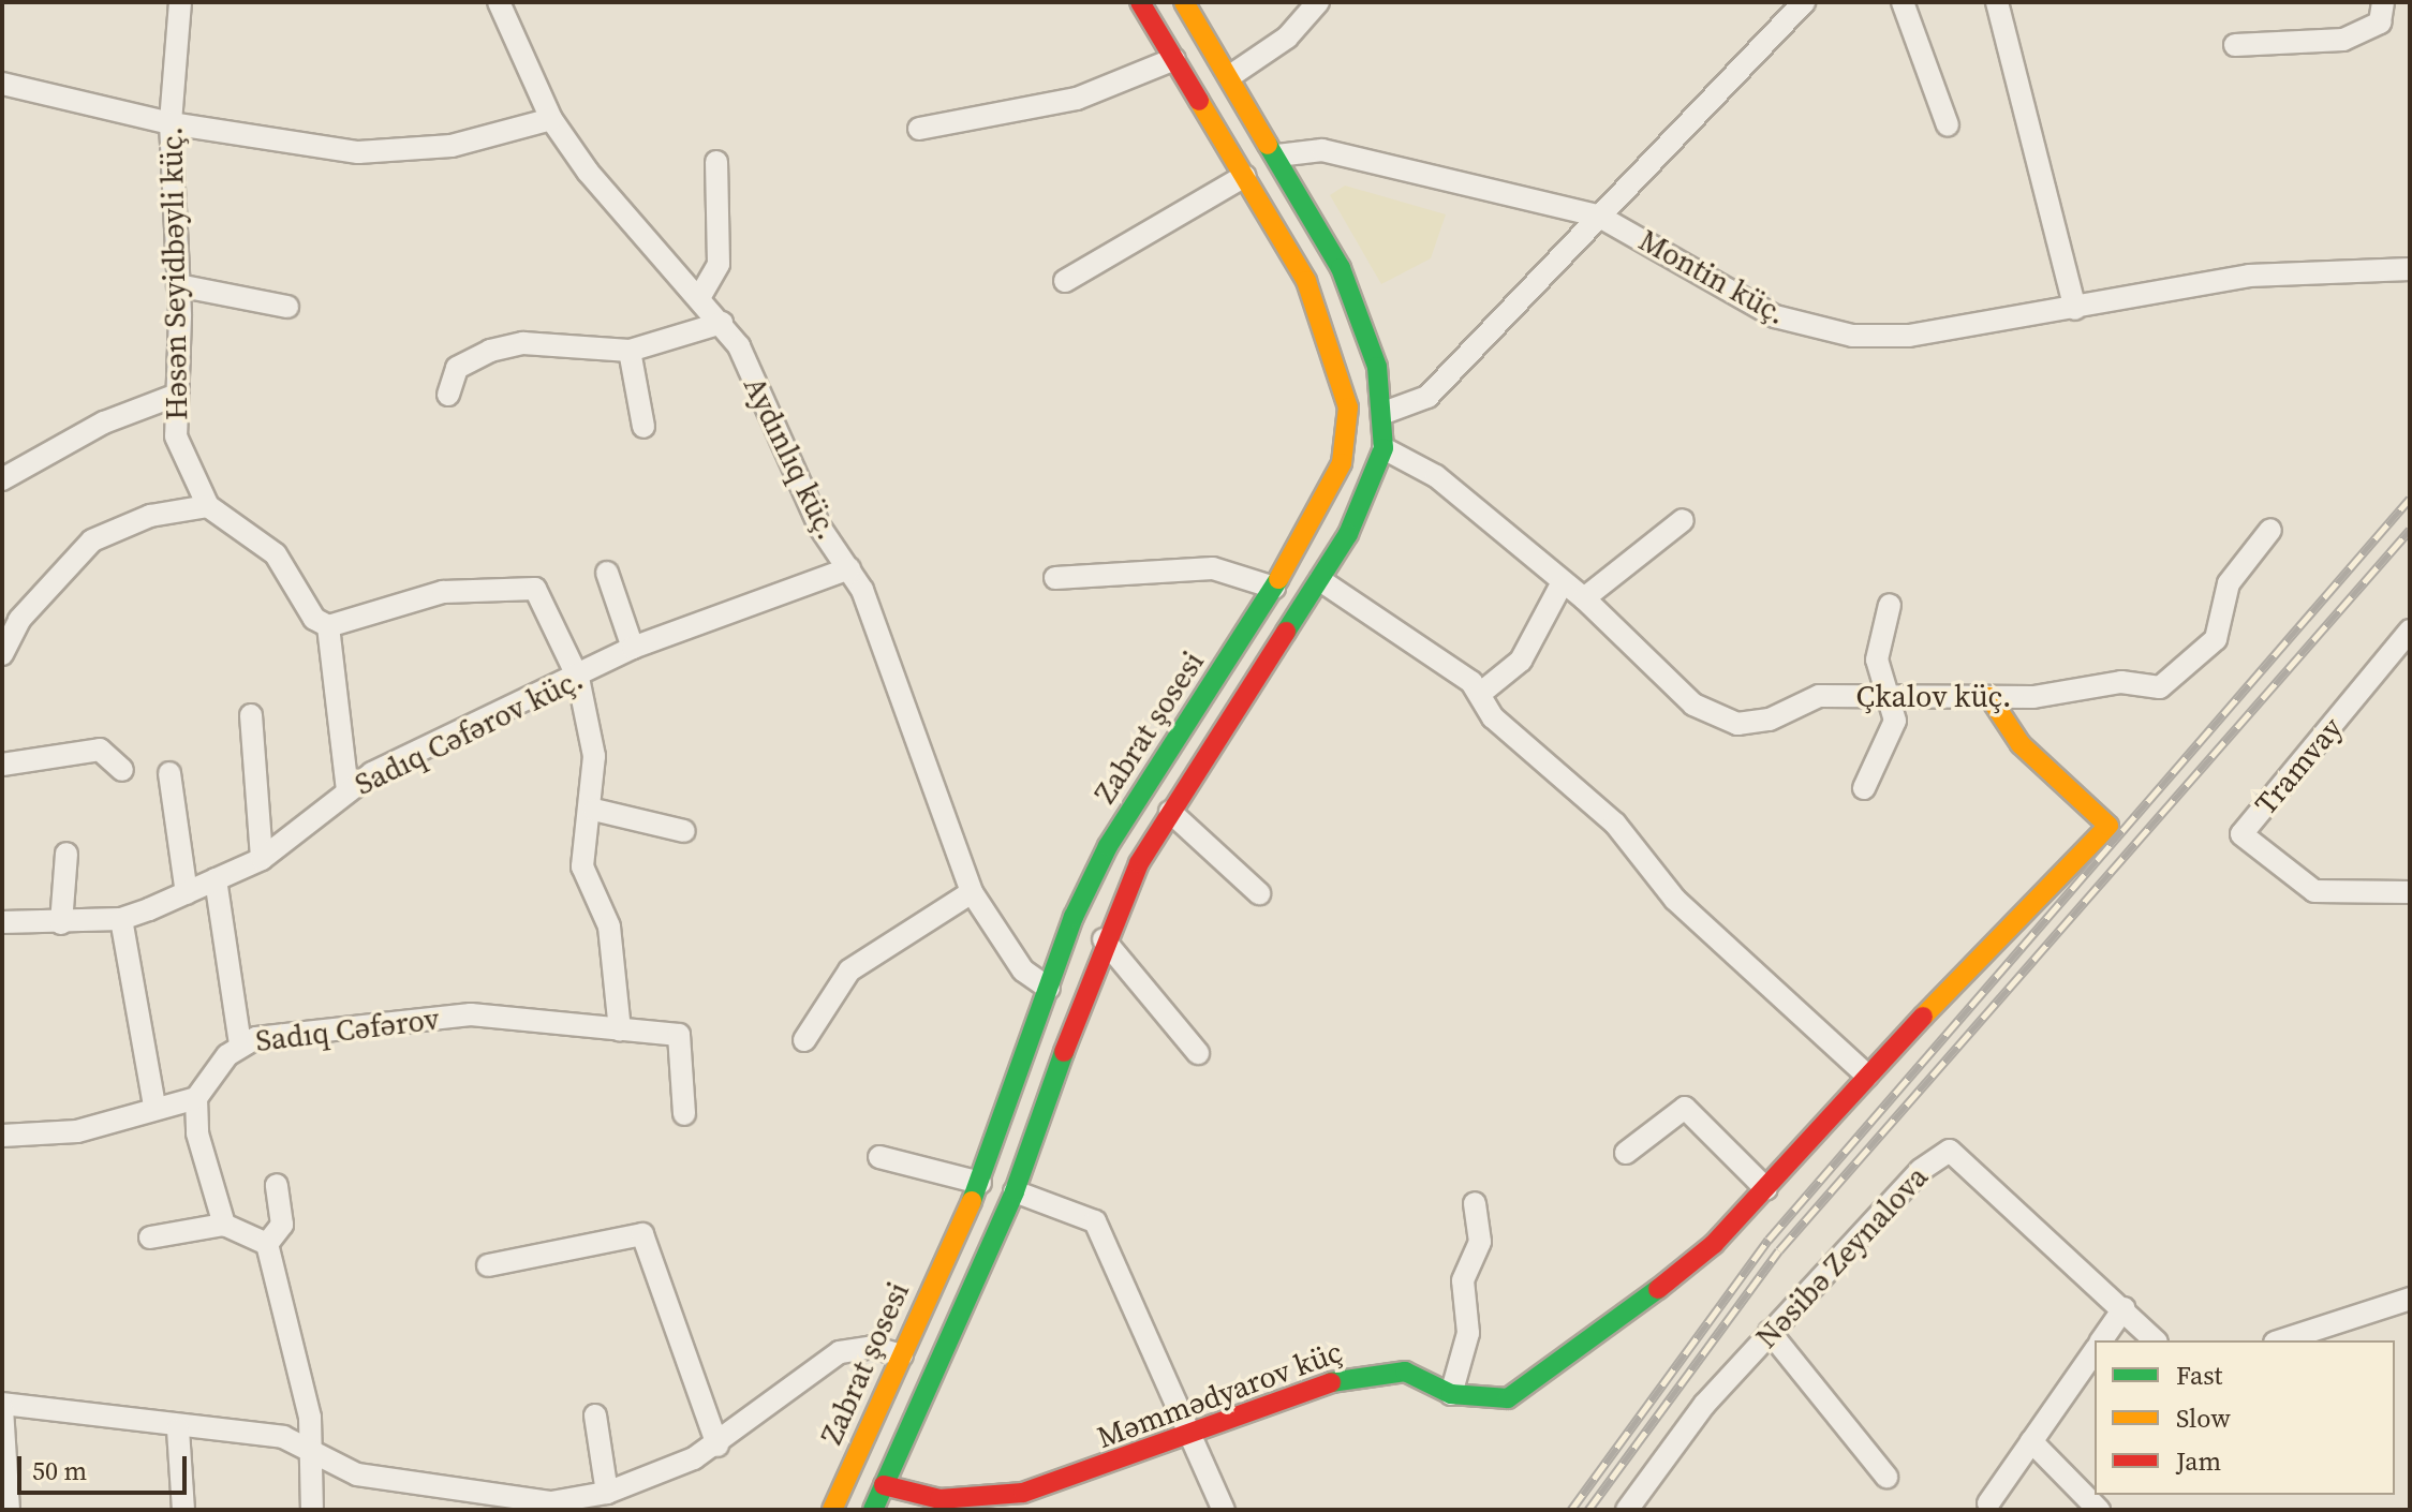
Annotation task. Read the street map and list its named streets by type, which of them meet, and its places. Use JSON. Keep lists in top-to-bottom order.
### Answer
{
  "streets": {
    "main road": ["Zabrat şosesi", "Məmmədyarov küç"],
    "street": [
      "Həsən Seyidbəyli küç.",
      "Montin küç.",
      "Aydınlıq küç.",
      "Çkalov küç.",
      "Sadıq Cəfərov küç.",
      "Tramvay",
      "Sadıq Cəfərov",
      "Nəsibə Zeynalova"
    ]
  },
  "crossings": [
    ["Aydınlıq küç.", "Zabrat şosesi"],
    ["Aydınlıq küç.", "Sadıq Cəfərov küç."],
    ["Çkalov küç.", "Məmmədyarov küç"]
  ],
  "legend": ["Fast", "Slow", "Jam"],
  "scale_bar": "50 m"
}
